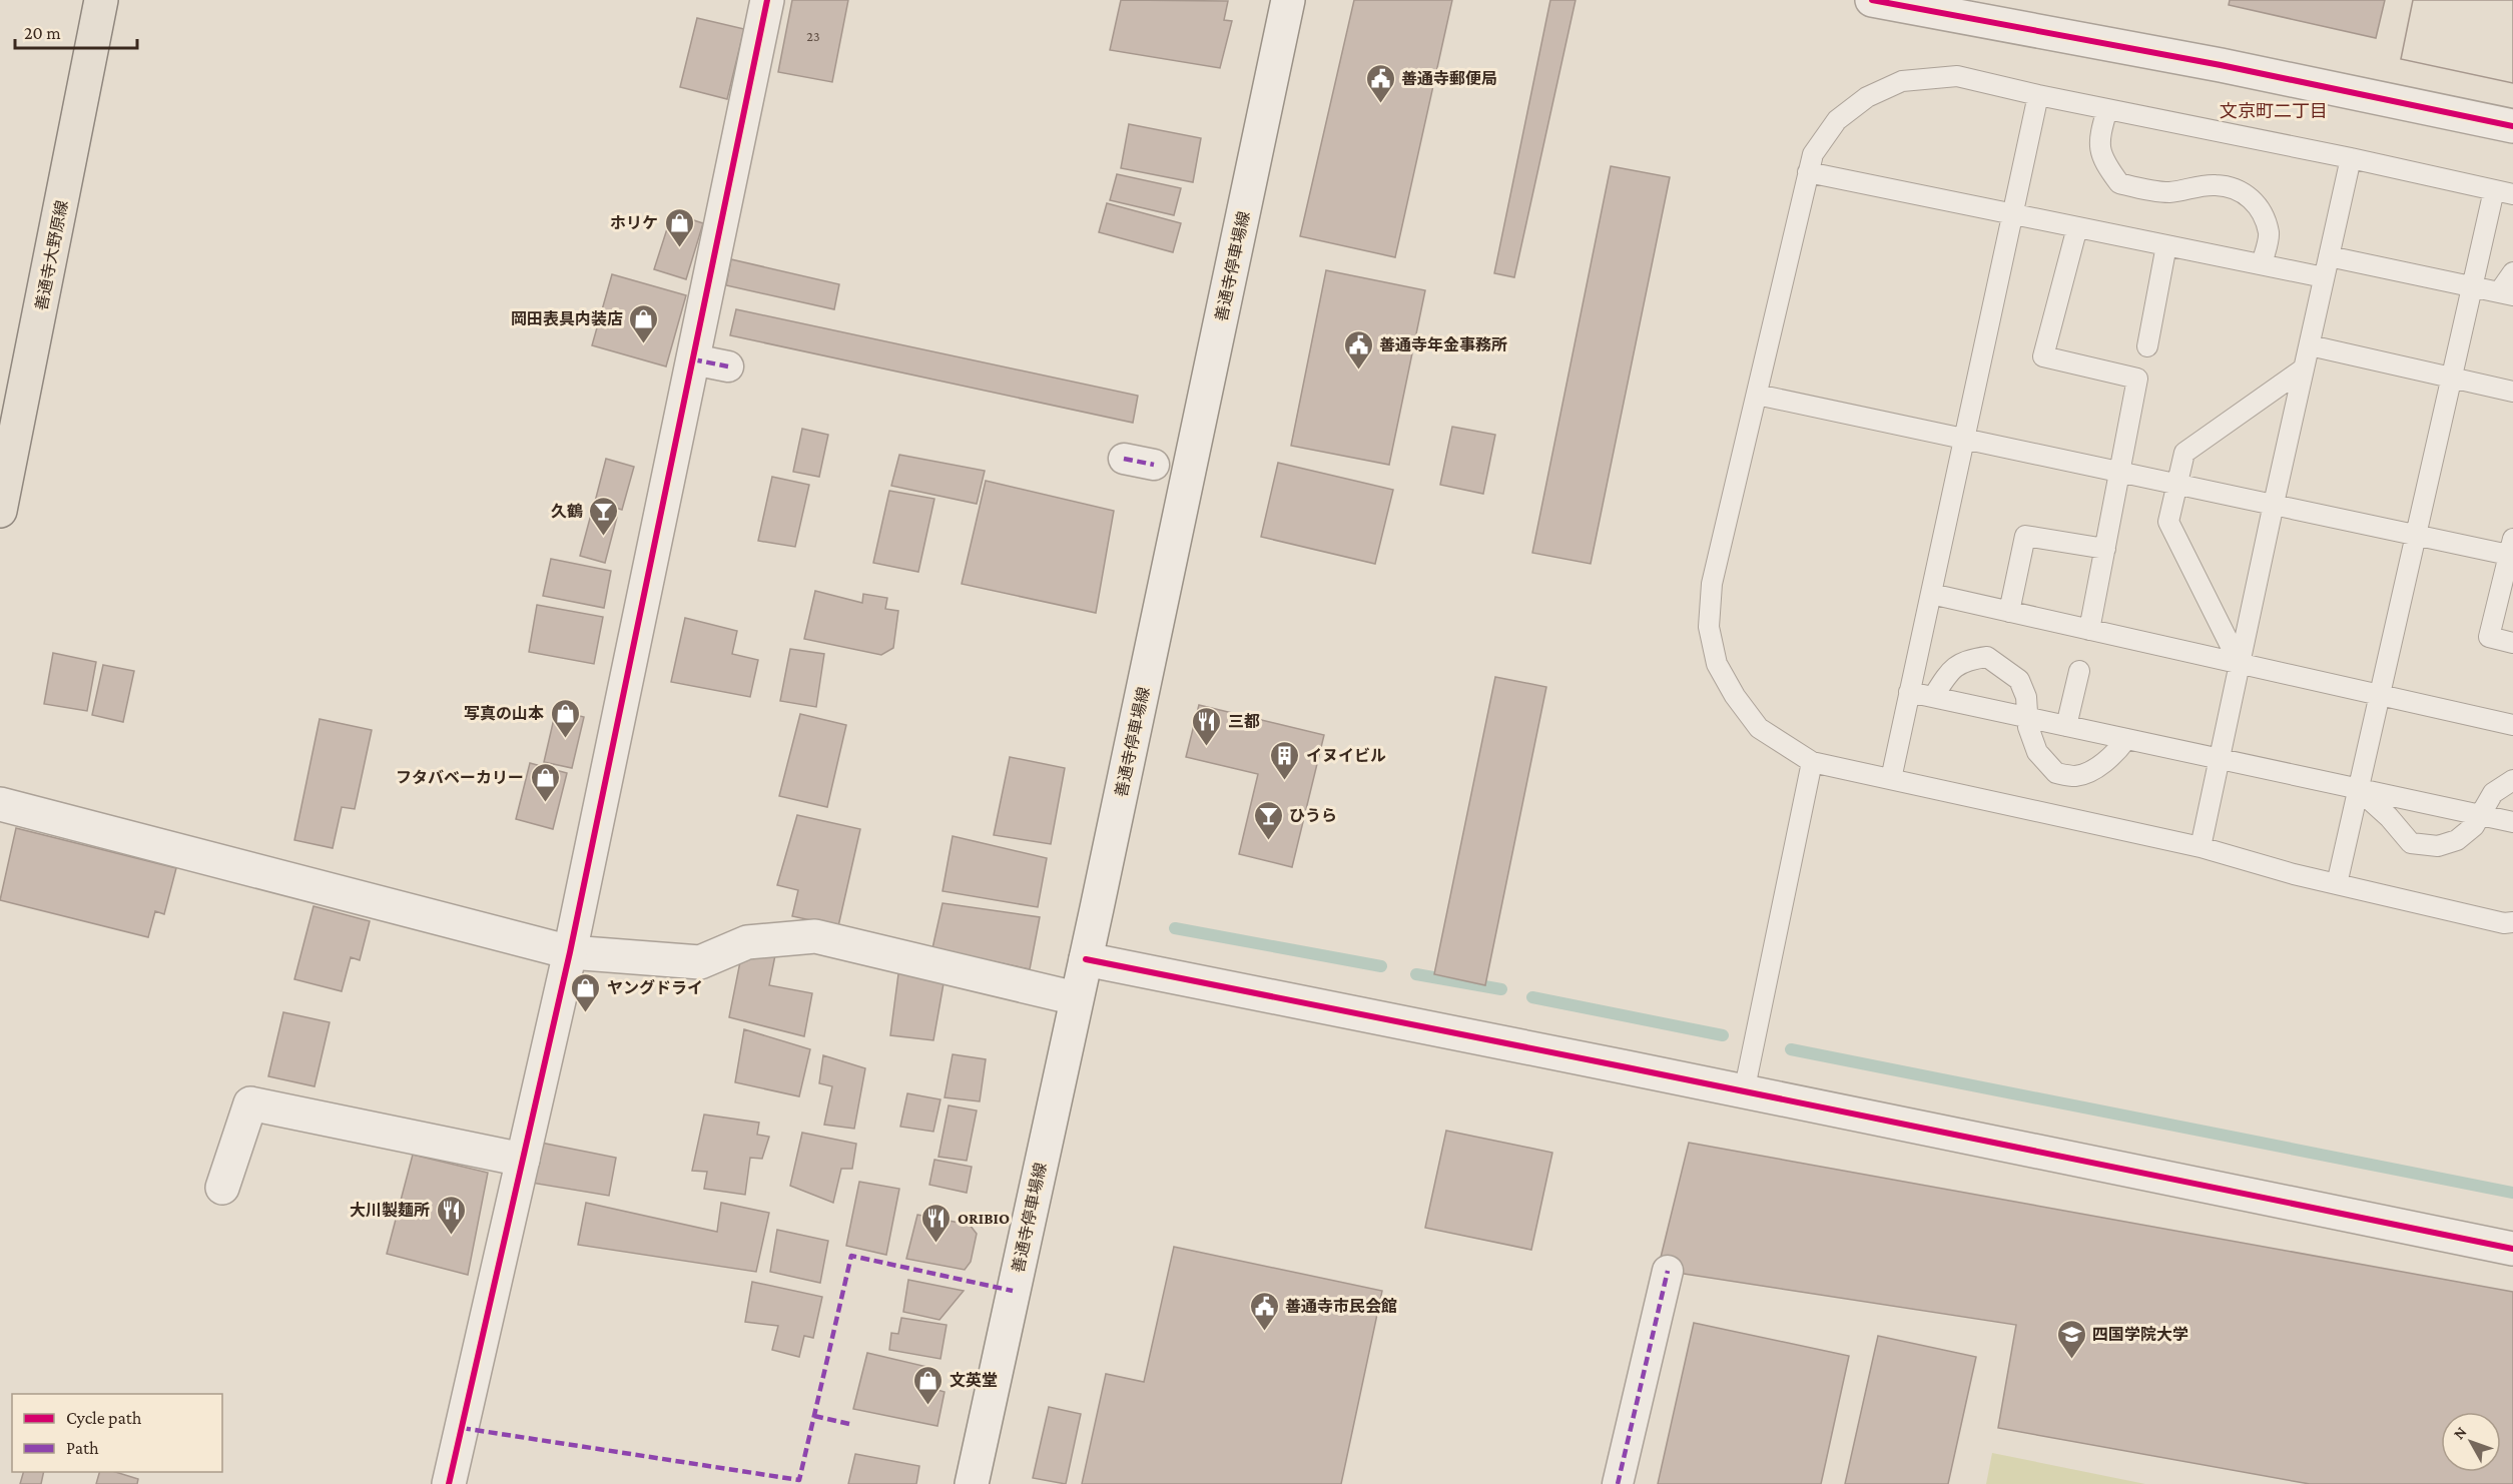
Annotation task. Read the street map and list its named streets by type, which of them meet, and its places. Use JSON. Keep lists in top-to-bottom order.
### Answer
{
  "streets": {
    "main road": ["善通寺大野原線"],
    "street": ["善通寺停車場線"]
  },
  "districts": ["文京町二丁目"],
  "places": {
    "public building": ["善通寺郵便局", "善通寺年金事務所", "善通寺市民会館"],
    "shop": [
      "ホリケ",
      "岡田表具内装店",
      "写真の山本",
      "フタバベーカリー",
      "ヤングドライ",
      "文英堂"
    ],
    "bar": ["久鶴", "ひうら"],
    "restaurant": ["三都", "大川製麺所", "ORIBIO"],
    "building": ["イヌイビル"],
    "school or university": ["四国学院大学"]
  },
  "house_numbers": ["23"],
  "legend": ["Cycle path", "Path"],
  "scale_bar": "20 m",
  "north": "top left"
}
